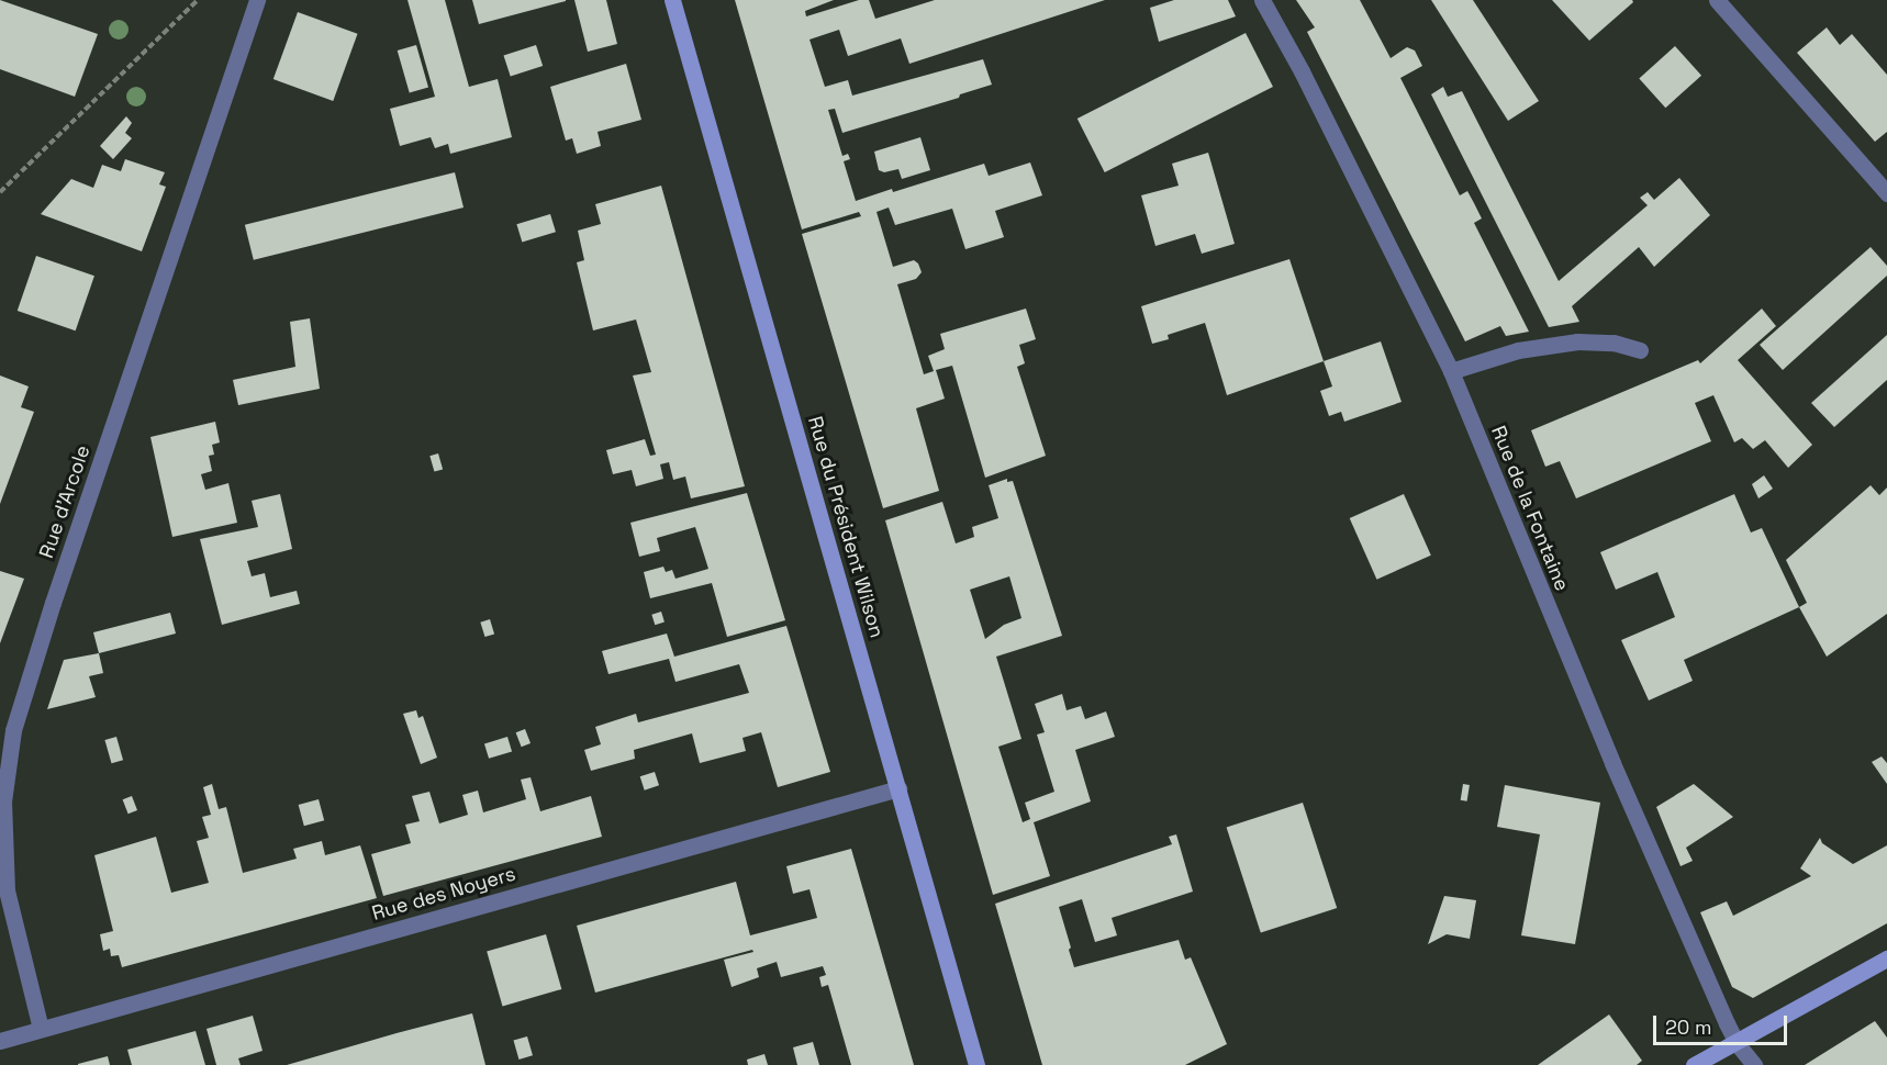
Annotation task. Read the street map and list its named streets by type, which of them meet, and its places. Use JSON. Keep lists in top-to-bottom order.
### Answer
{
  "streets": {
    "main road": ["Rue du Président Wilson"],
    "street": ["Rue d'Arcole", "Rue de la Fontaine", "Rue des Noyers"]
  },
  "crossings": [
    ["Rue d'Arcole", "Rue des Noyers"],
    ["Rue du Président Wilson", "Rue des Noyers"]
  ],
  "scale_bar": "20 m"
}
